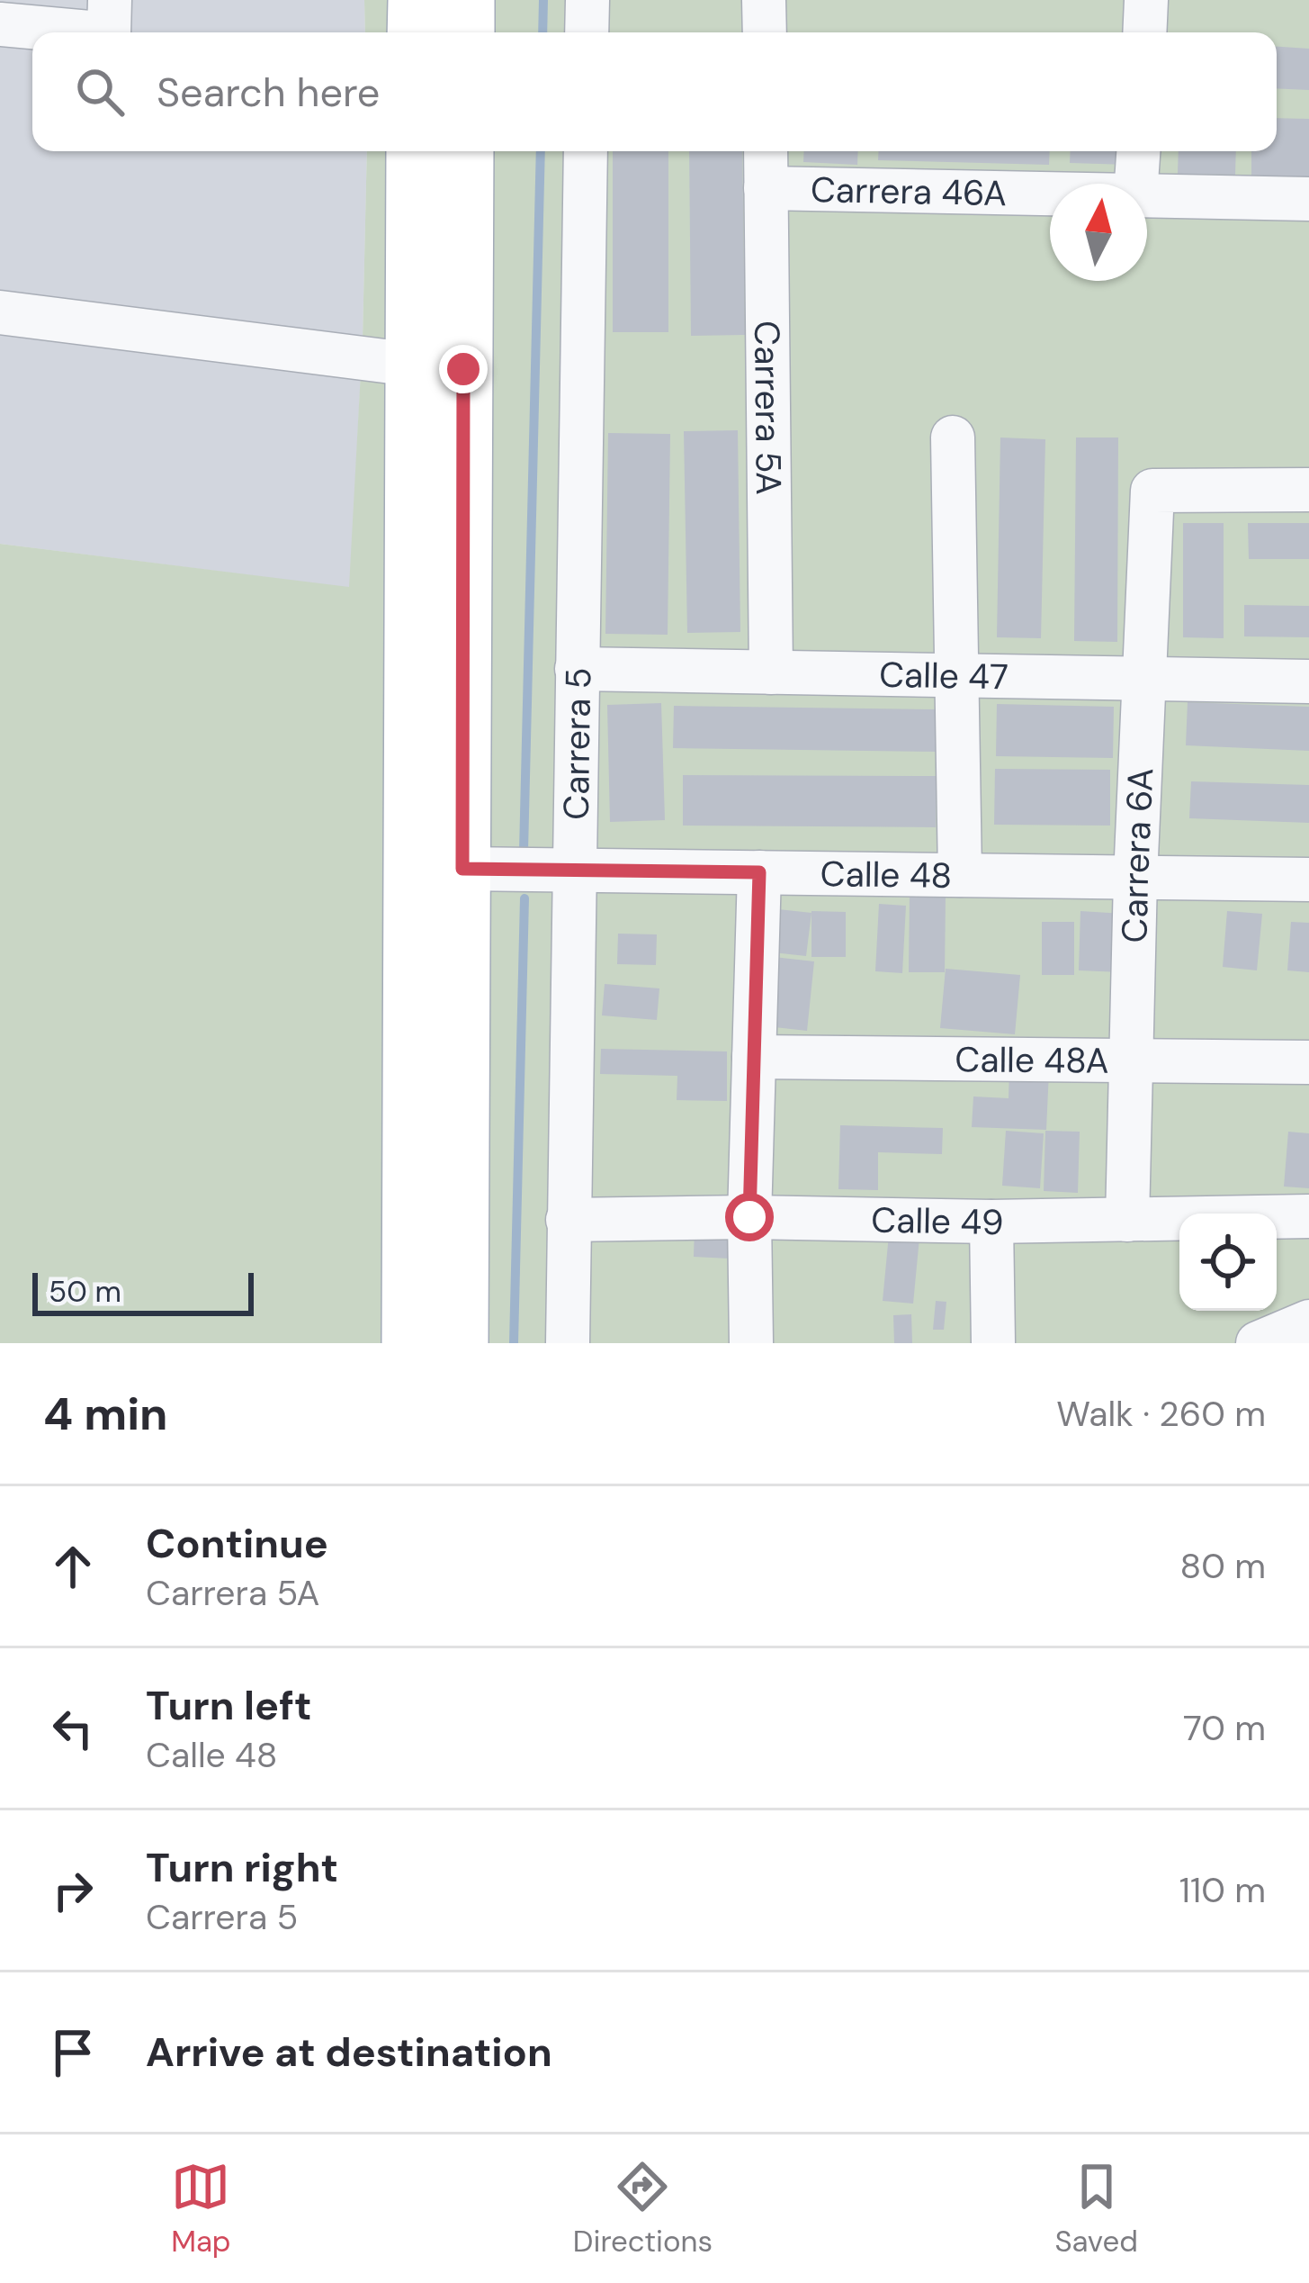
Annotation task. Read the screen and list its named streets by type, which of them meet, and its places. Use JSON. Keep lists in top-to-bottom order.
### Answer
{
  "streets": {
    "street": [
      "Carrera 46A",
      "Carrera 5A",
      "Calle 47",
      "Carrera 5",
      "Carrera 6A",
      "Calle 48",
      "Calle 48A",
      "Calle 49"
    ]
  },
  "crossings": [
    ["Carrera 46A", "Carrera 5A"],
    ["Carrera 5A", "Calle 47"],
    ["Calle 47", "Carrera 5"],
    ["Calle 47", "Carrera 6A"],
    ["Carrera 5", "Calle 48"],
    ["Carrera 5", "Calle 49"],
    ["Carrera 6A", "Calle 48"],
    ["Carrera 6A", "Calle 48A"],
    ["Carrera 6A", "Calle 49"]
  ],
  "scale_bar": "50 m",
  "north": "top",
  "page": {
    "search": "Search here",
    "scale": "50 m",
    "heading": ["4 min", "Walk · 260 m"],
    "list": [
      ["Continue", "Carrera 5A", "80 m"],
      ["Turn left", "Calle 48", "70 m"],
      ["Turn right", "Carrera 5", "110 m"],
      "Arrive at destination"
    ],
    "nav": ["Map", "Directions", "Saved"]
  }
}
